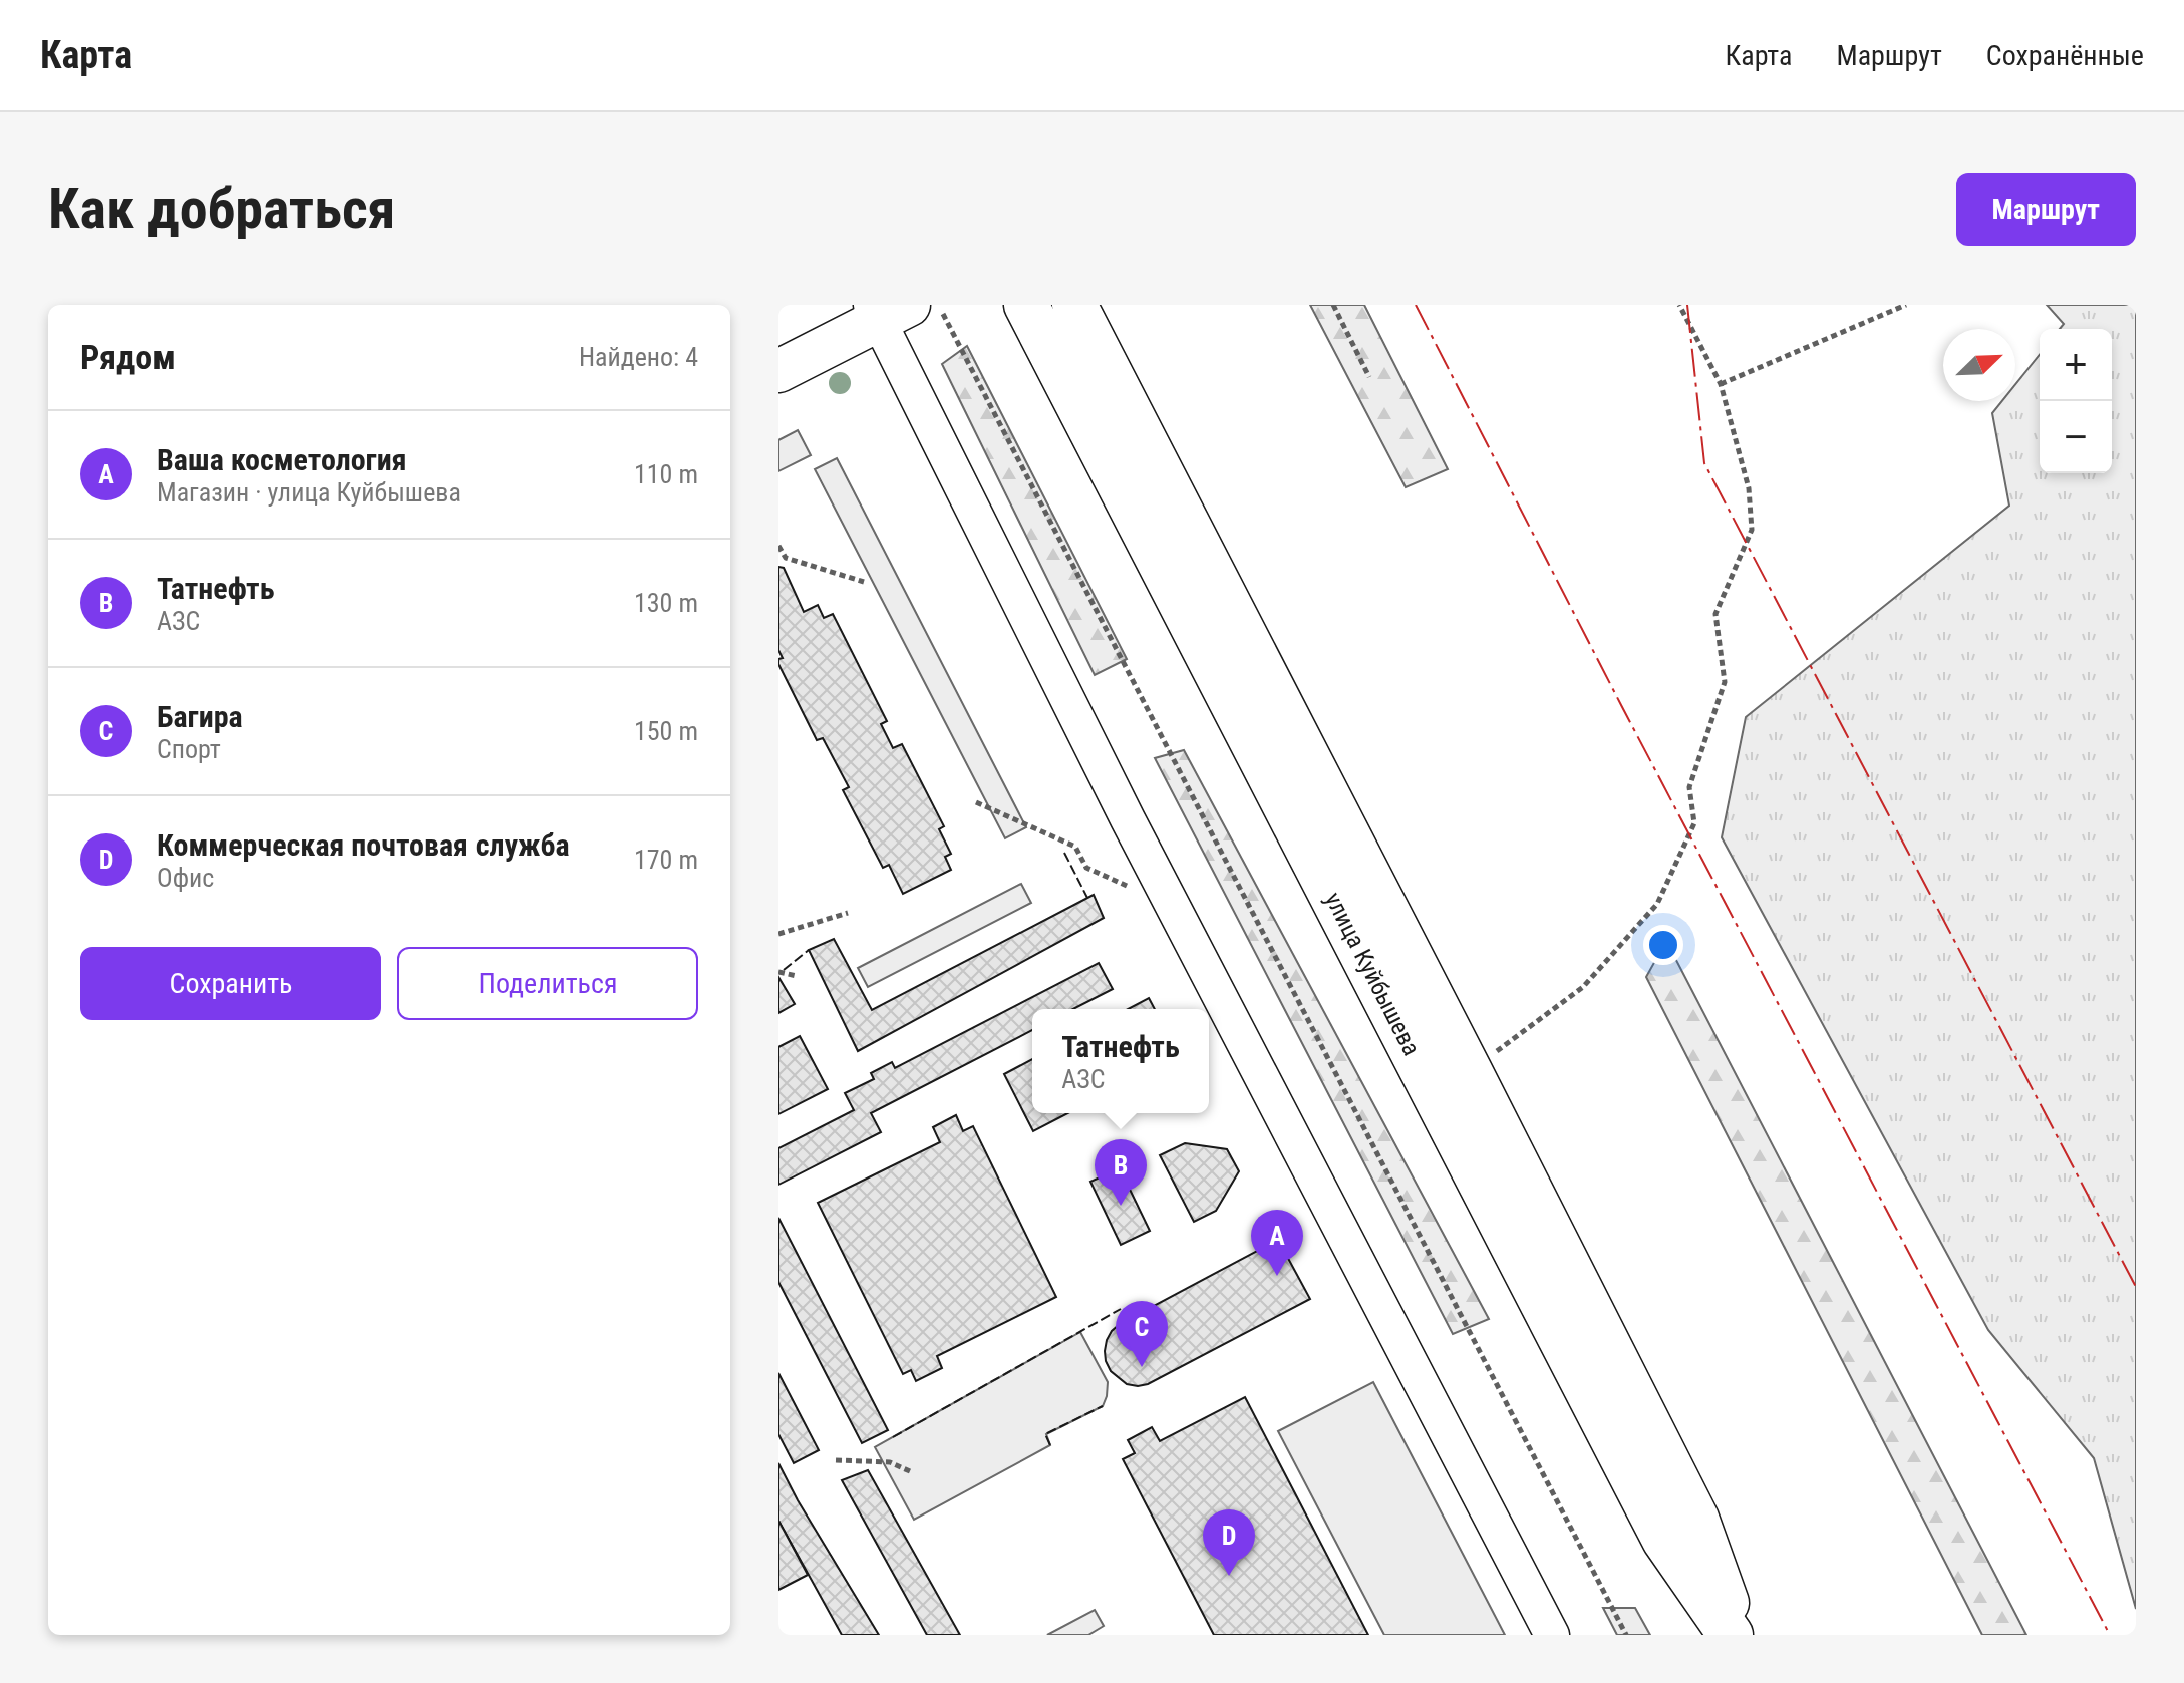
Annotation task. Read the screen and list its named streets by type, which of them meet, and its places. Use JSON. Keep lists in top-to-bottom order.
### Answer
{
  "streets": {
    "highway": ["улица Куйбышева"]
  },
  "north": "top right",
  "page": {
    "header": "Карта",
    "nav": ["Карта", "Маршрут", "Сохранённые"],
    "buttons": [
      "Маршрут",
      ["Сохранить", "Поделиться"]
    ],
    "title": "Как добраться",
    "heading": ["Рядом", "Найдено: 4"],
    "map_buttons": ["+", "−"],
    "list": [
      {
        "mark": "A",
        "name": "Ваша косметология",
        "note": "Магазин · улица Куйбышева",
        "value": "110 m"
      },
      {
        "mark": "B",
        "name": "Татнефть",
        "note": "АЗС",
        "value": "130 m"
      },
      {
        "mark": "C",
        "name": "Багира",
        "note": "Спорт",
        "value": "150 m"
      },
      {
        "mark": "D",
        "name": "Коммерческая почтовая служба",
        "note": "Офис",
        "value": "170 m"
      }
    ],
    "popup": ["Татнефть", "АЗС"],
    "pins": [
      "B",
      "A",
      "C",
      "D"
    ]
  }
}
